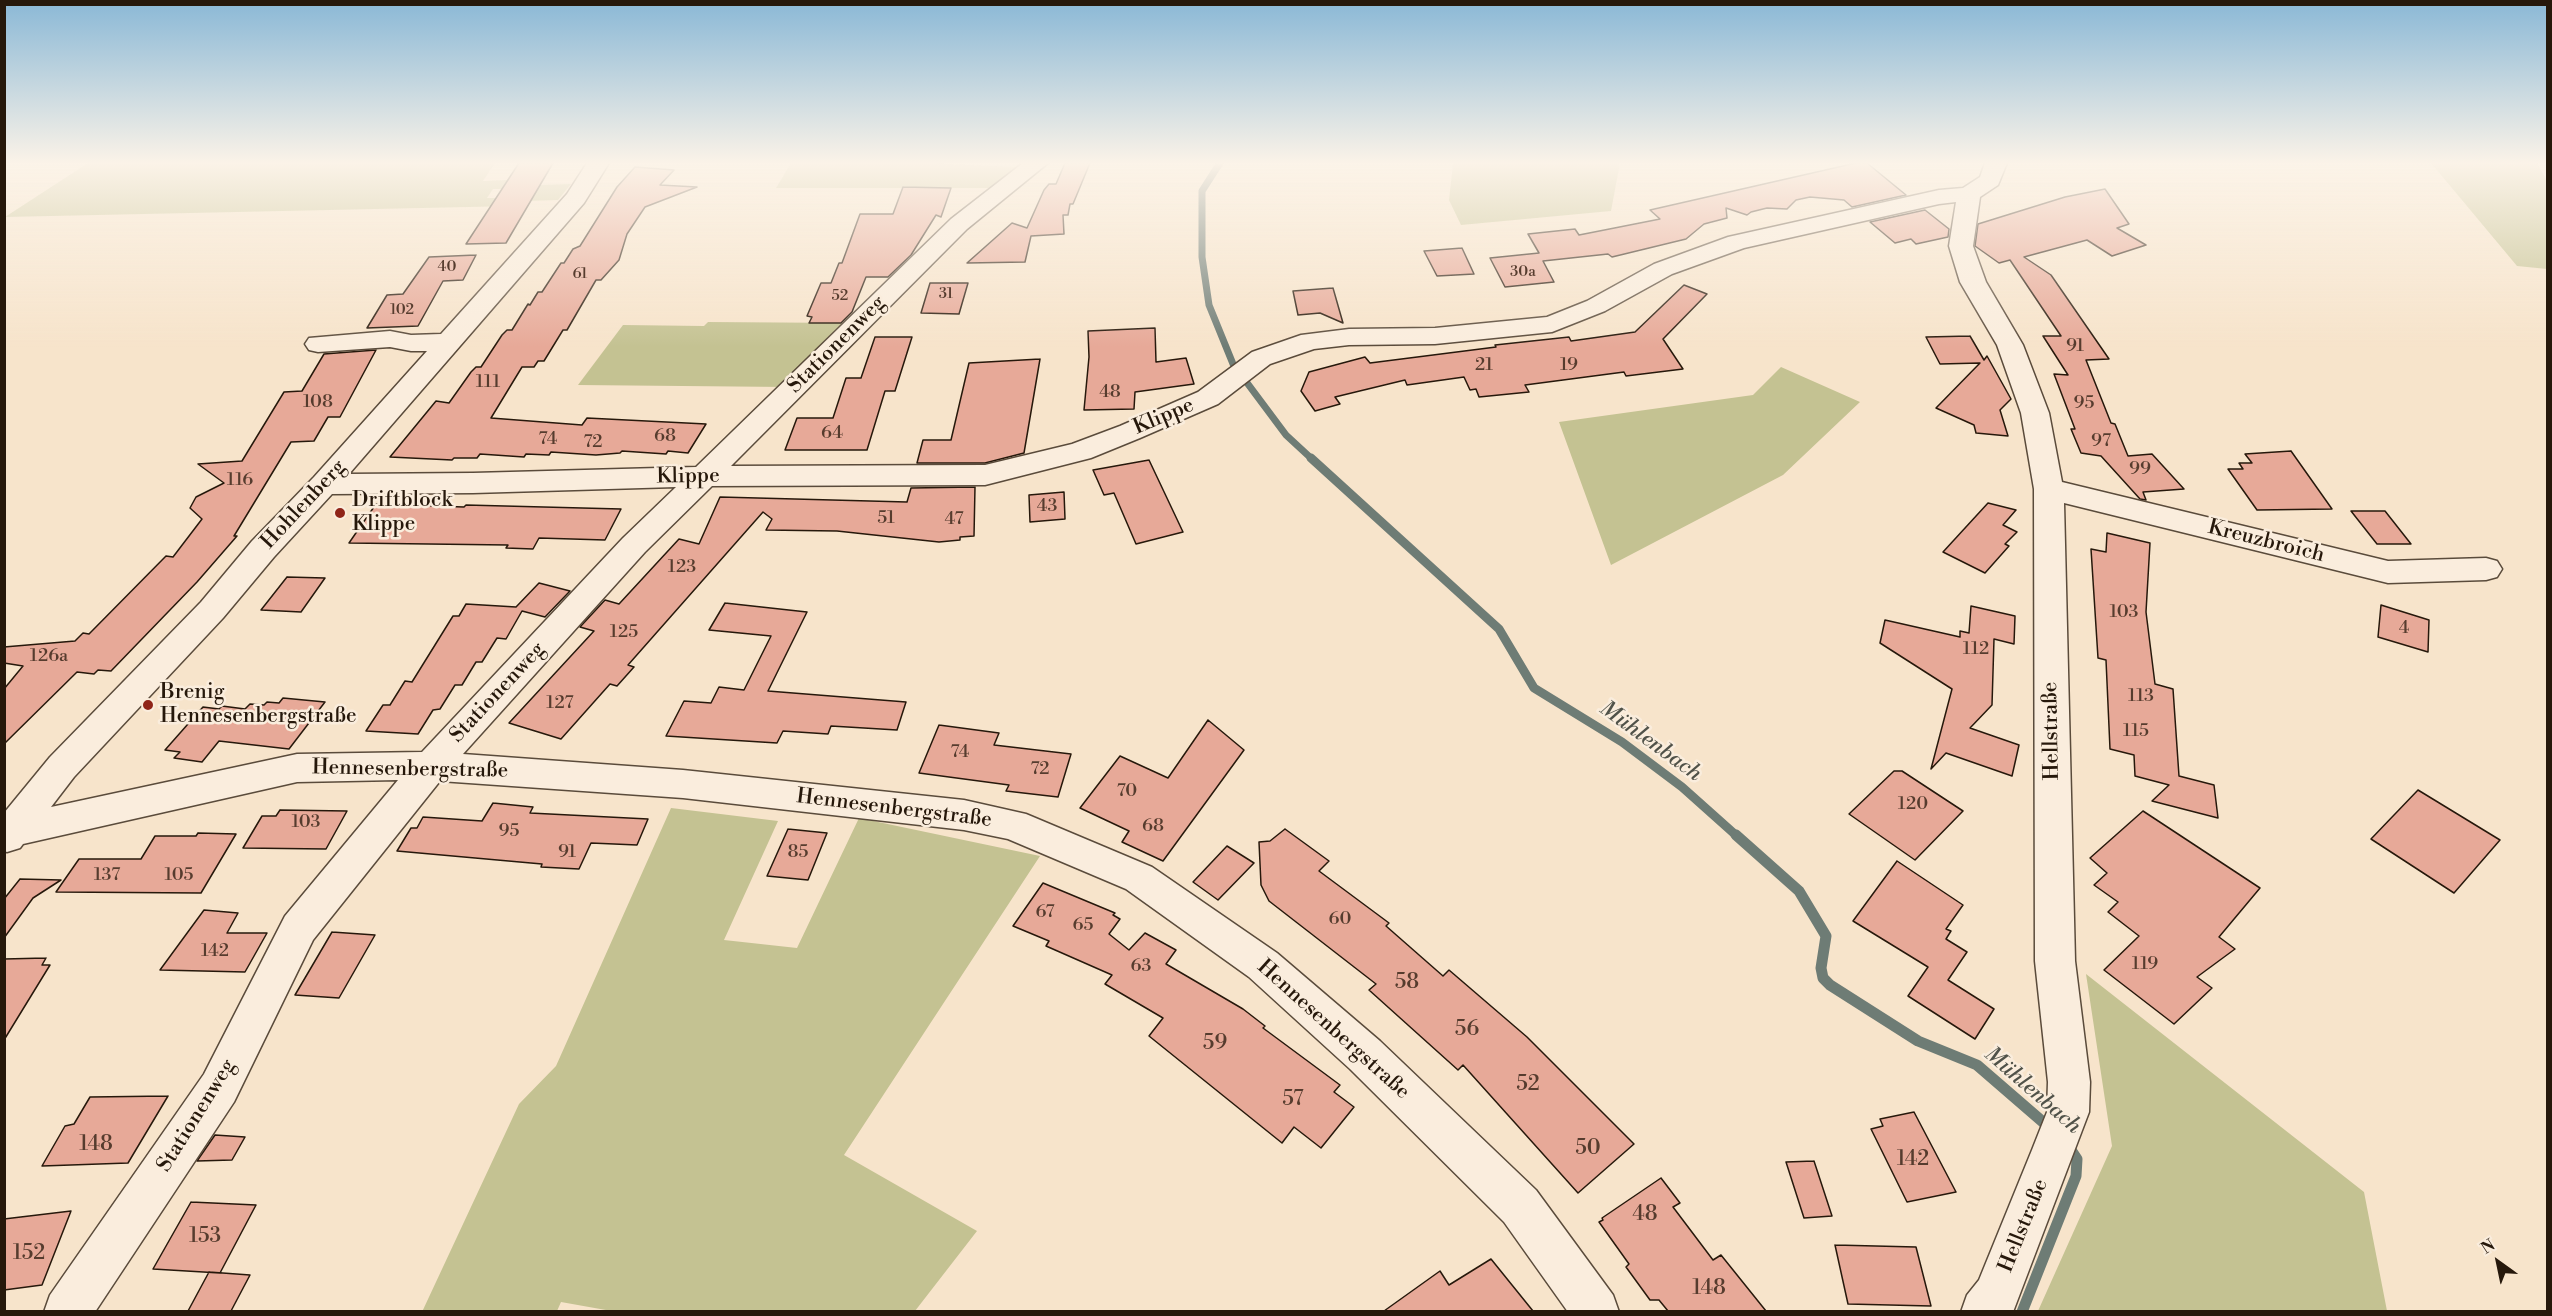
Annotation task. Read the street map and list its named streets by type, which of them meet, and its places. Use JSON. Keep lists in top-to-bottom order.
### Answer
{
  "streets": {
    "street": [
      "Stationenweg",
      "Klippe",
      "Hohlenberg",
      "Kreuzbroich",
      "Hellstraße",
      "Hennesenbergstraße"
    ]
  },
  "crossings": [
    ["Stationenweg", "Klippe"],
    ["Stationenweg", "Hennesenbergstraße"],
    ["Klippe", "Hohlenberg"],
    ["Hohlenberg", "Hennesenbergstraße"],
    ["Kreuzbroich", "Hellstraße"]
  ],
  "water": ["Mühlenbach"],
  "places": ["Driftblock Klippe", "Brenig Hennesenbergstraße"],
  "house_numbers": [
    "40",
    "30a",
    "61",
    "31",
    "52",
    "102",
    "91",
    "21",
    "19",
    "111",
    "48",
    "108",
    "95",
    "64",
    "68",
    "74",
    "97",
    "72",
    "99",
    "116",
    "43",
    "51",
    "47",
    "123",
    "103",
    "4",
    "125",
    "112",
    "126a",
    "113",
    "127",
    "115",
    "74",
    "72",
    "70",
    "120",
    "103",
    "68",
    "95",
    "91",
    "85",
    "137",
    "105",
    "67",
    "60",
    "65",
    "142",
    "119",
    "63",
    "58",
    "56",
    "59",
    "52",
    "57",
    "148",
    "50",
    "142",
    "48",
    "153",
    "152",
    "148"
  ],
  "north": "top left"
}
